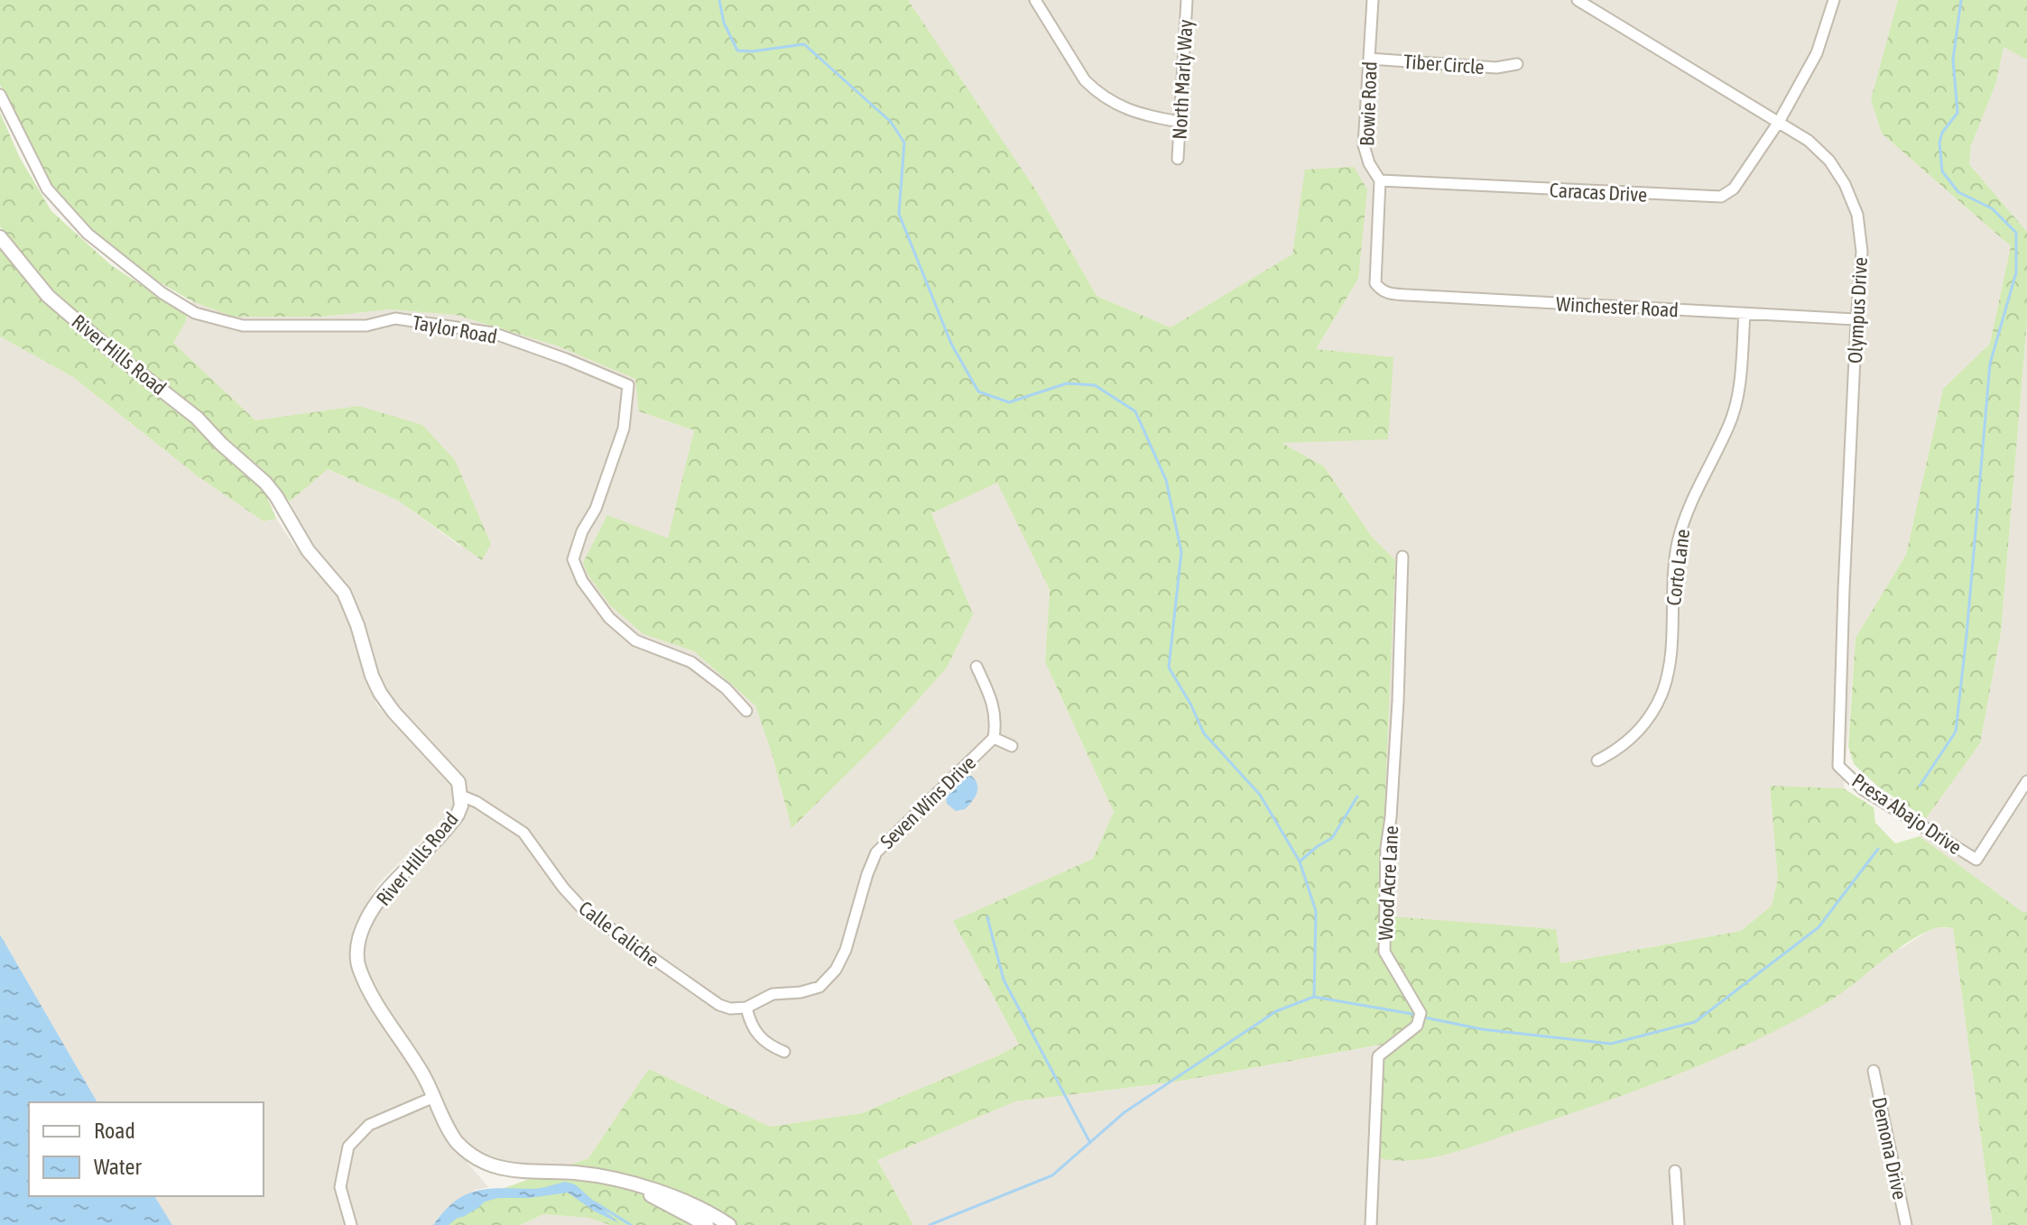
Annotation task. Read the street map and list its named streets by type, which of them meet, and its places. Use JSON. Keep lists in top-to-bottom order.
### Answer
{
  "streets": {
    "street": [
      "Tiber Circle",
      "North Marly Way",
      "Bowie Road",
      "Caracas Drive",
      "Winchester Road",
      "Olympus Drive",
      "Taylor Road",
      "River Hills Road",
      "Corto Lane",
      "Seven Wins Drive",
      "Presa Abajo Drive",
      "Wood Acre Lane",
      "Calle Caliche",
      "Demona Drive"
    ]
  },
  "crossings": [
    ["Tiber Circle", "Bowie Road"],
    ["Bowie Road", "Caracas Drive"],
    ["Bowie Road", "Winchester Road"],
    ["Caracas Drive", "Olympus Drive"],
    ["Winchester Road", "Olympus Drive"],
    ["Winchester Road", "Corto Lane"],
    ["Olympus Drive", "Presa Abajo Drive"],
    ["River Hills Road", "Calle Caliche"],
    ["Seven Wins Drive", "Calle Caliche"]
  ],
  "legend": ["Road", "Water"]
}
